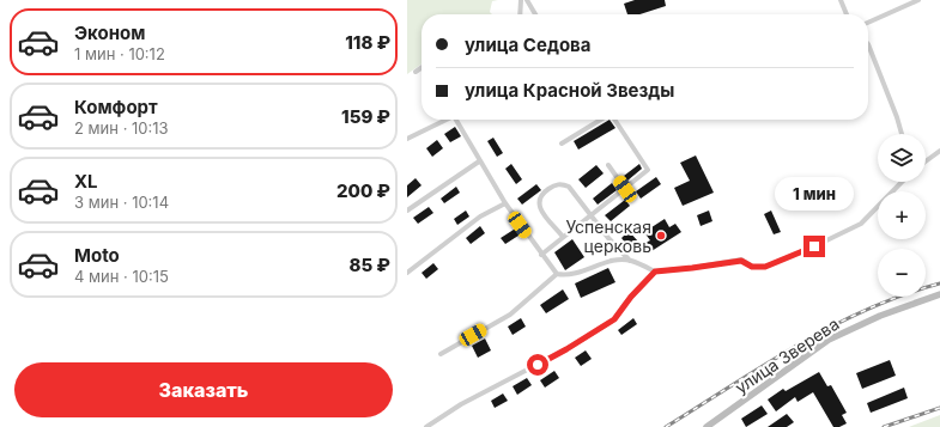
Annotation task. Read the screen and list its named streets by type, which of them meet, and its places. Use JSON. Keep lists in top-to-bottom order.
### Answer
{
  "streets": {
    "main road": ["улица Зверева"]
  },
  "places": ["Успенская церковь"],
  "page": {
    "list": [
      {
        "name": "Эконом",
        "note": "1 мин · 10:12",
        "value": "118 ₽"
      },
      {
        "name": "Комфорт",
        "note": "2 мин · 10:13",
        "value": "159 ₽"
      },
      {
        "name": "XL",
        "note": "3 мин · 10:14",
        "value": "200 ₽"
      },
      {
        "name": "Moto",
        "note": "4 мин · 10:15",
        "value": "85 ₽"
      }
    ],
    "banner": ["улица Седова", "улица Красной Звезды"],
    "map_buttons": ["+", "−"],
    "bubble": "1 мин",
    "buttons": "Заказать"
  }
}
